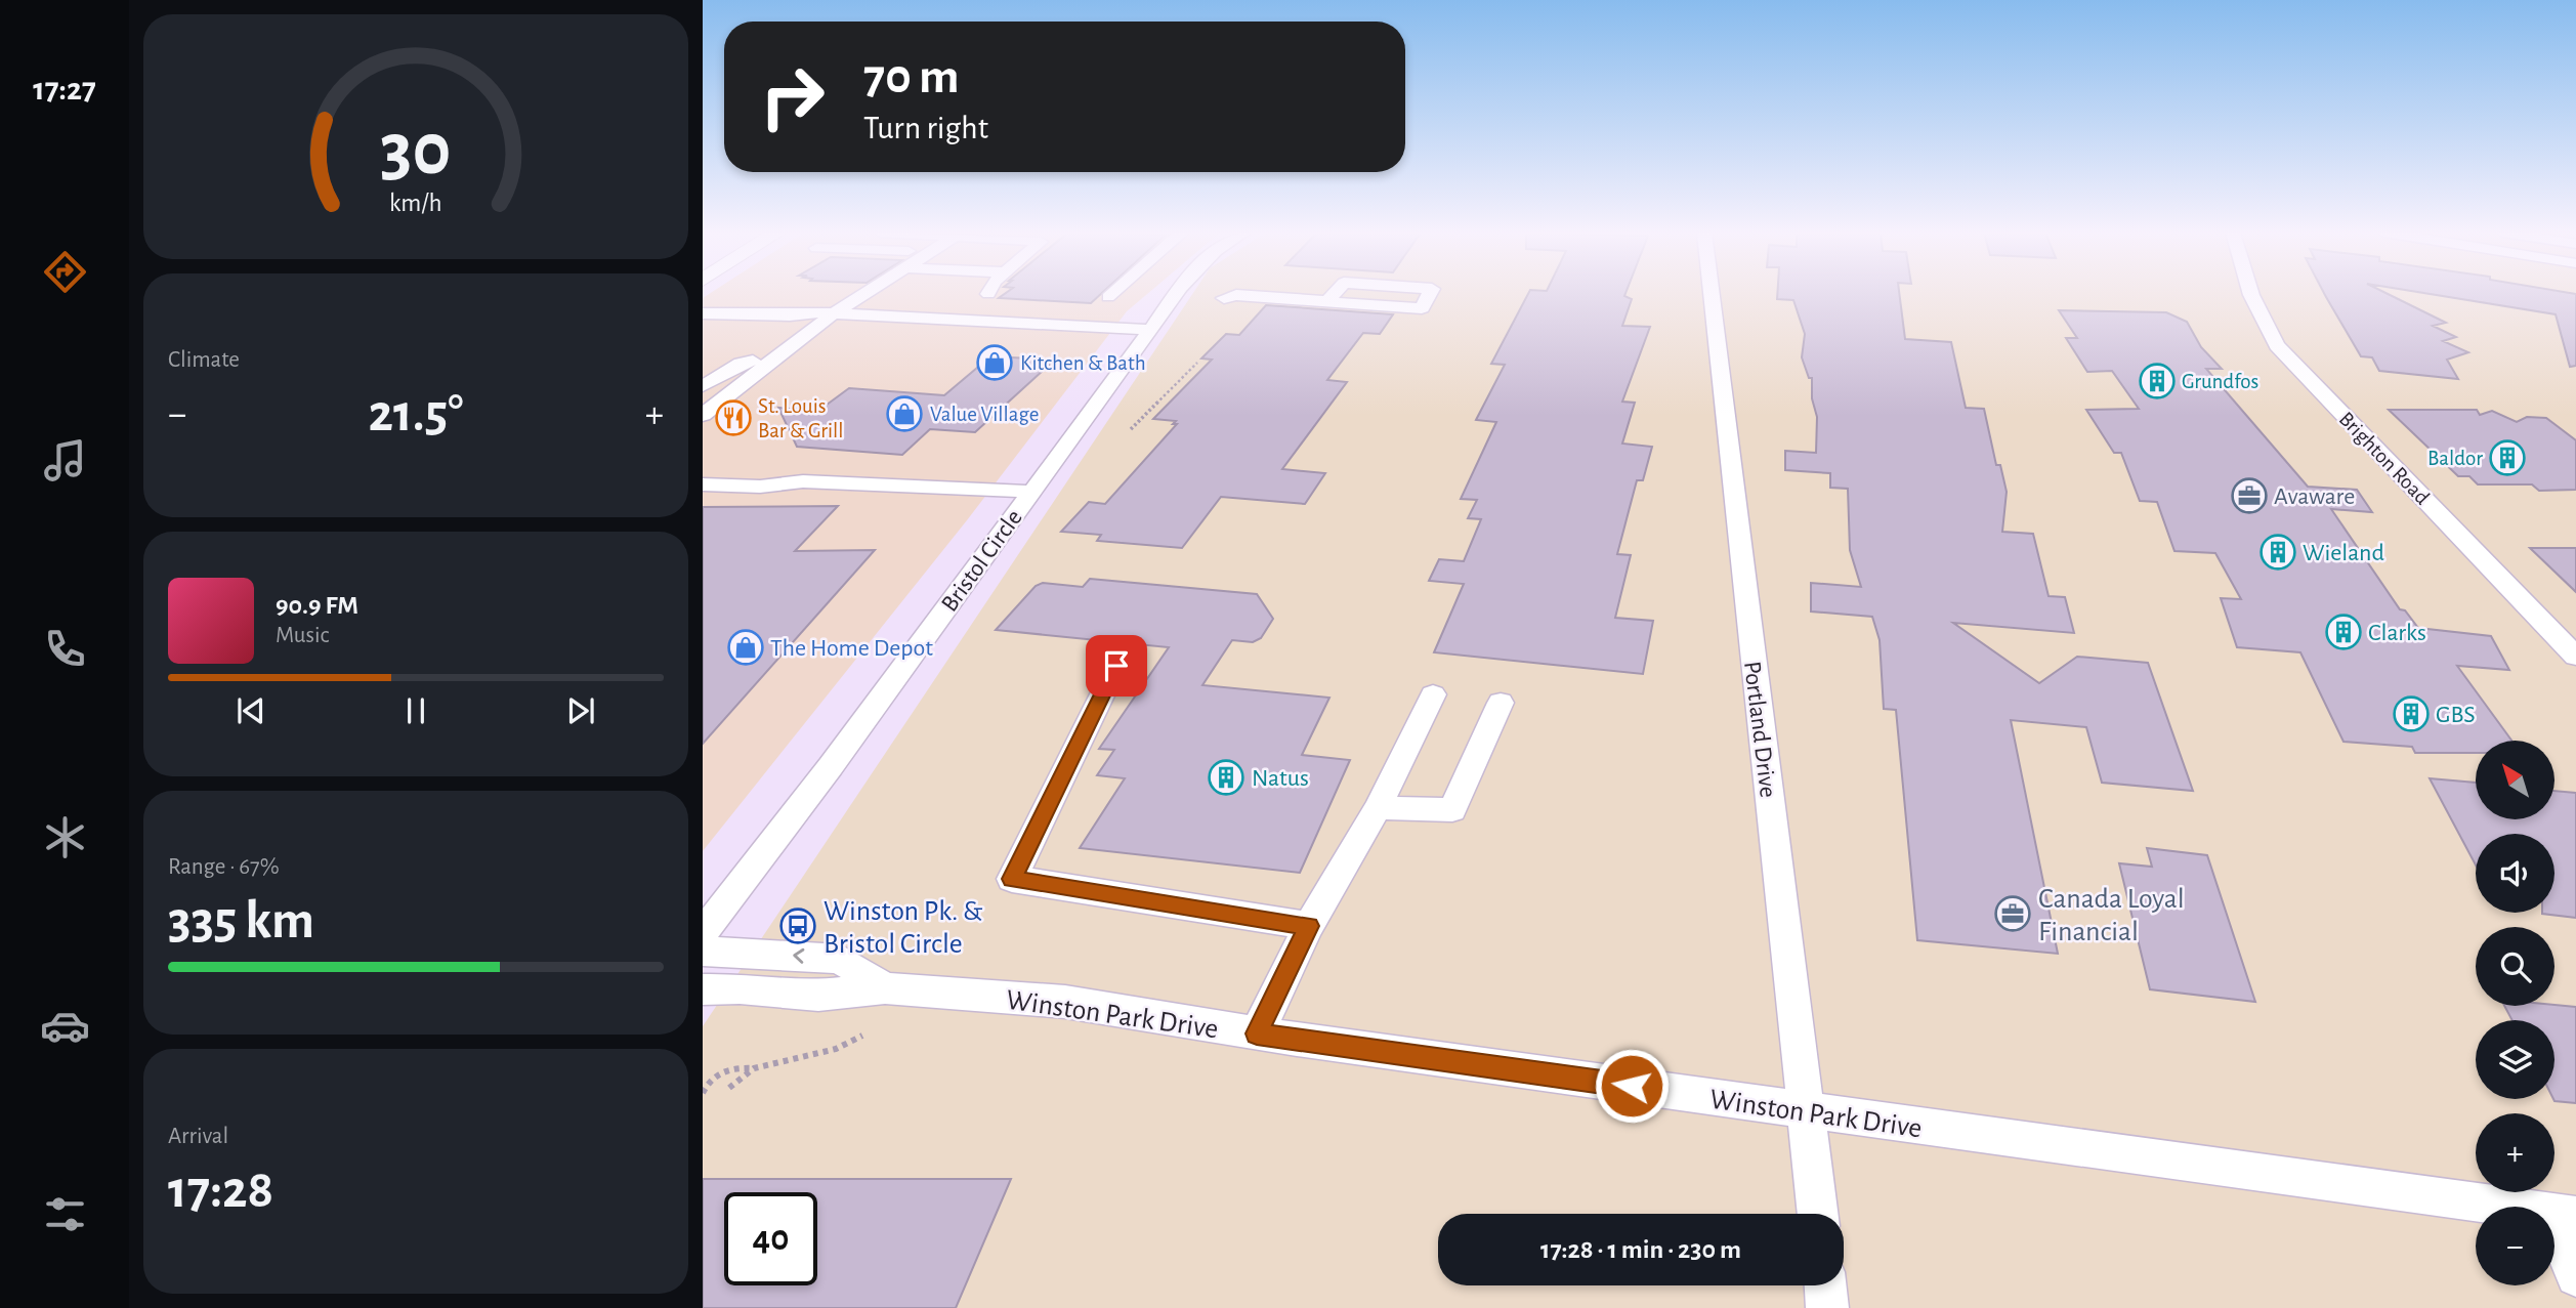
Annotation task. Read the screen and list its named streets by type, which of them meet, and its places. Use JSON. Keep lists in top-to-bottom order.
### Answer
{
  "streets": {
    "street": [
      "Brighton Road",
      "Bristol Circle",
      "Portland Drive",
      "Winston Park Drive"
    ]
  },
  "crossings": [
    ["Portland Drive", "Winston Park Drive"]
  ],
  "places": {
    "shop": ["Kitchen & Bath", "Value Village", "The Home Depot"],
    "building": [
      "Grundfos",
      "Baldor",
      "Wieland",
      "Clarks",
      "GBS",
      "Natus"
    ],
    "restaurant": ["St. Louis Bar & Grill"],
    "office": ["Avaware", "Canada Loyal Financial"],
    "bus stop": ["Winston Pk. & Bristol Circle"]
  },
  "north": "top left",
  "page": {
    "tabs": "17:27",
    "turn": ["70 m", "Turn right"],
    "tile": [
      "Climate",
      ["Range · 67%", "335 km"],
      ["Arrival", "17:28"]
    ],
    "heat": ["−", "21.5°", "+"],
    "song": ["90.9 FM", "Music"],
    "map_buttons": ["+", "−"],
    "limit": "40",
    "trip": "17:28 · 1 min · 230 m",
    "gauge": ["30", "km/h"]
  }
}
